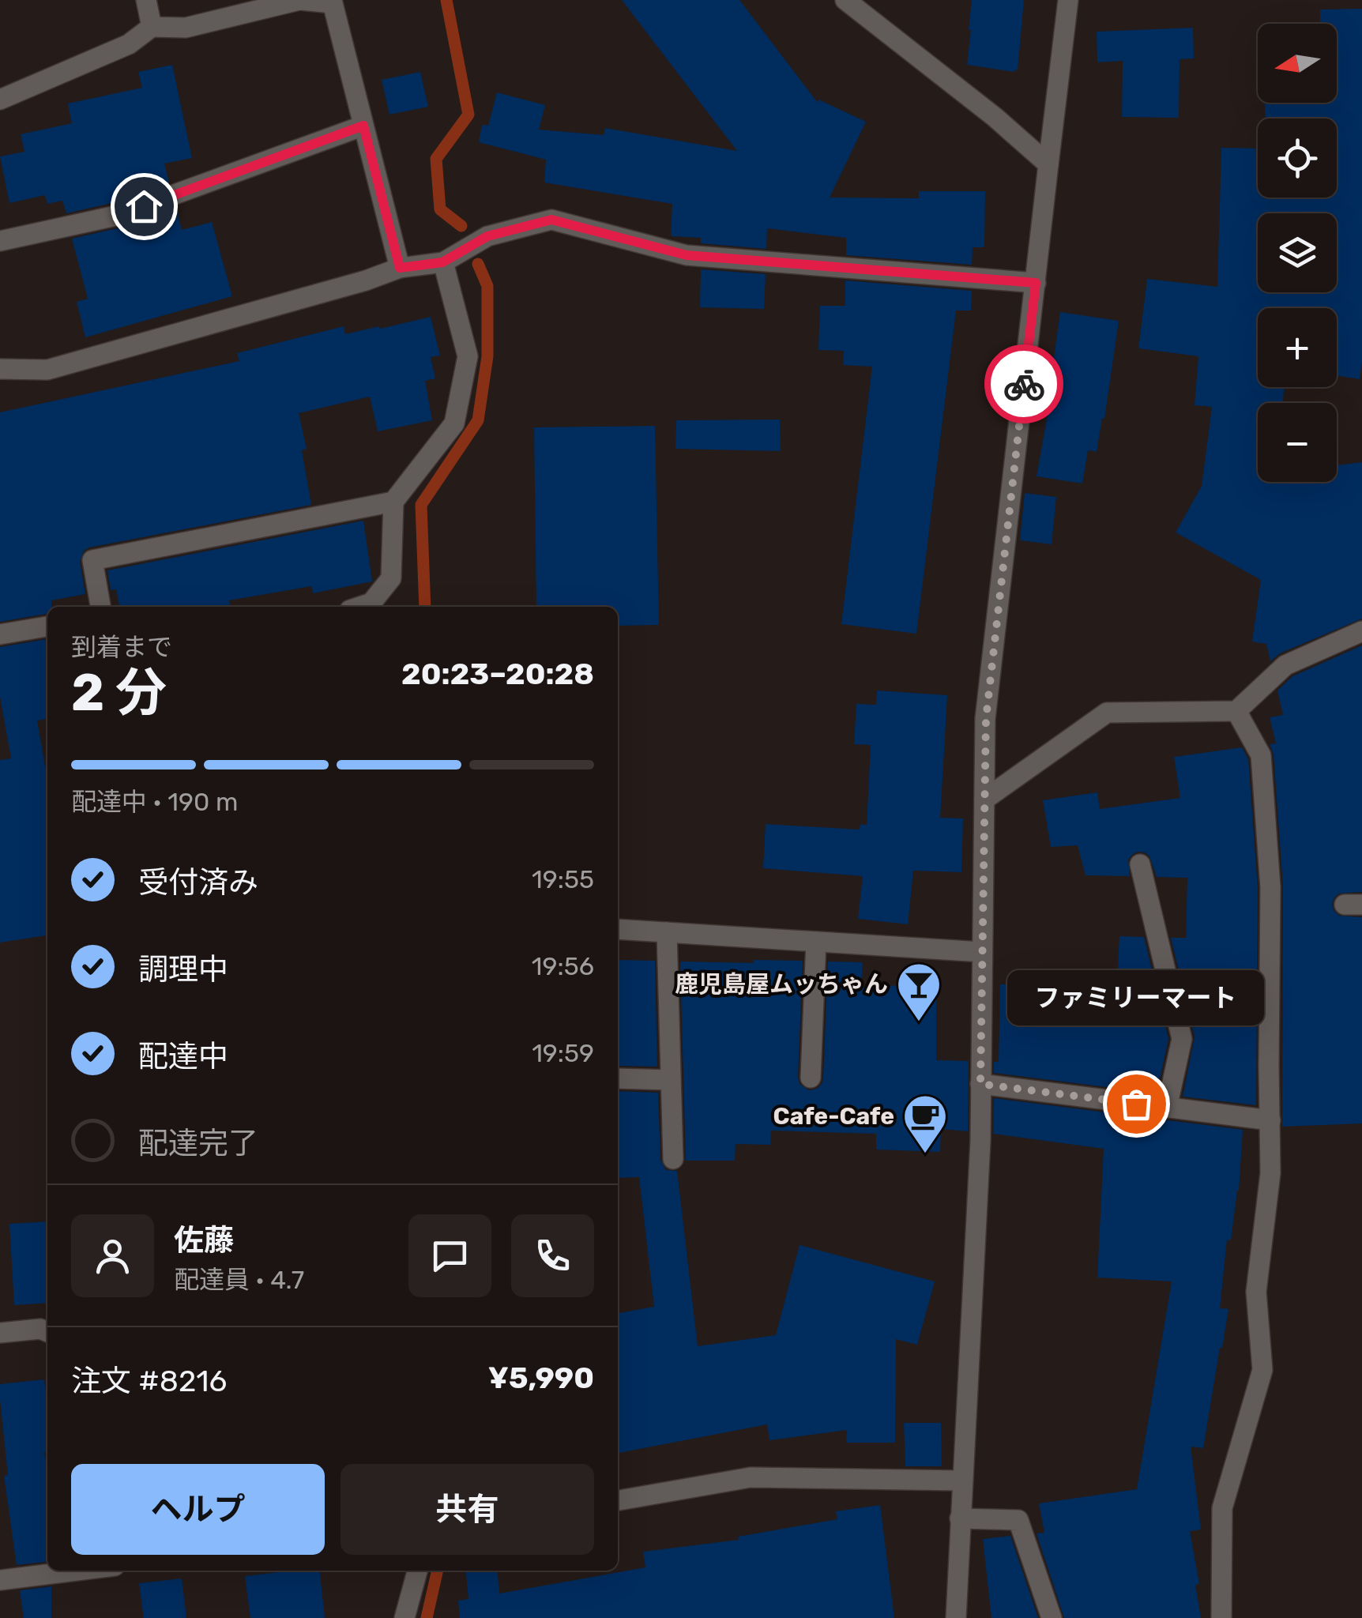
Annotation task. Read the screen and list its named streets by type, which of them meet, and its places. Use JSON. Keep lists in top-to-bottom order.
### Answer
{
  "places": {
    "bar": ["鹿児島屋ムッちゃん"],
    "other": ["ファミリーマート"],
    "cafe": ["Cafe-Cafe"]
  },
  "north": "left",
  "page": {
    "map_buttons": ["+", "−"],
    "heading": ["2 分", "到着まで", "20:23–20:28"],
    "panel": [
      "佐藤",
      "配達員 · 4.7",
      "注文 #8216",
      "¥5,990"
    ],
    "bar": "配達中 · 190 m",
    "list": [
      ["受付済み", "19:55"],
      ["調理中", "19:56"],
      ["配達中", "19:59"],
      "配達完了"
    ],
    "bubble": "ファミリーマート",
    "buttons": ["ヘルプ", "共有"]
  }
}
